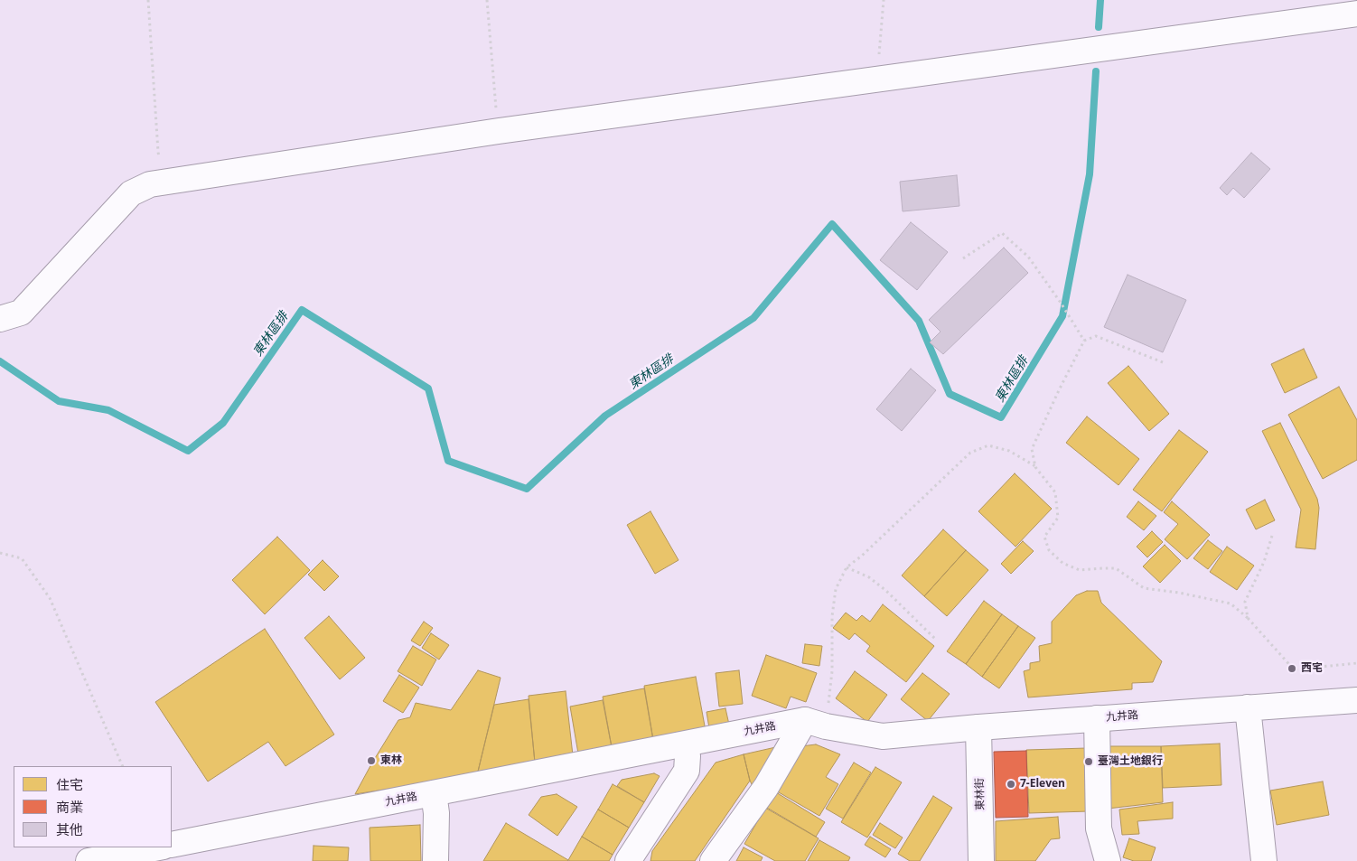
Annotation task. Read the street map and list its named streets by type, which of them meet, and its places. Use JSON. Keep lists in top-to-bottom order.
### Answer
{
  "streets": {
    "street": ["九井路", "東林街"]
  },
  "crossings": [
    ["九井路", "東林街"]
  ],
  "water": ["東林區排"],
  "places": [
    "西宅",
    "東林",
    "臺灣土地銀行",
    "7-Eleven"
  ],
  "legend": ["住宅", "商業", "其他"]
}
